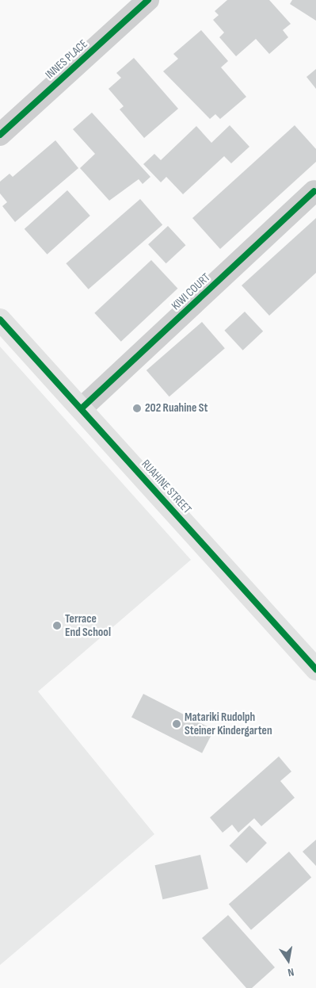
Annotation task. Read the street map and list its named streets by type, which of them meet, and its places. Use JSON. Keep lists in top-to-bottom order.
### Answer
{
  "streets": {
    "main road": ["RUAHINE STREET"],
    "street": ["INNES PLACE", "KIWI COURT"]
  },
  "crossings": [
    ["KIWI COURT", "RUAHINE STREET"]
  ],
  "places": ["202 Ruahine St", "Terrace End School", "Matariki Rudolph Steiner Kindergarten"],
  "north": "bottom"
}
